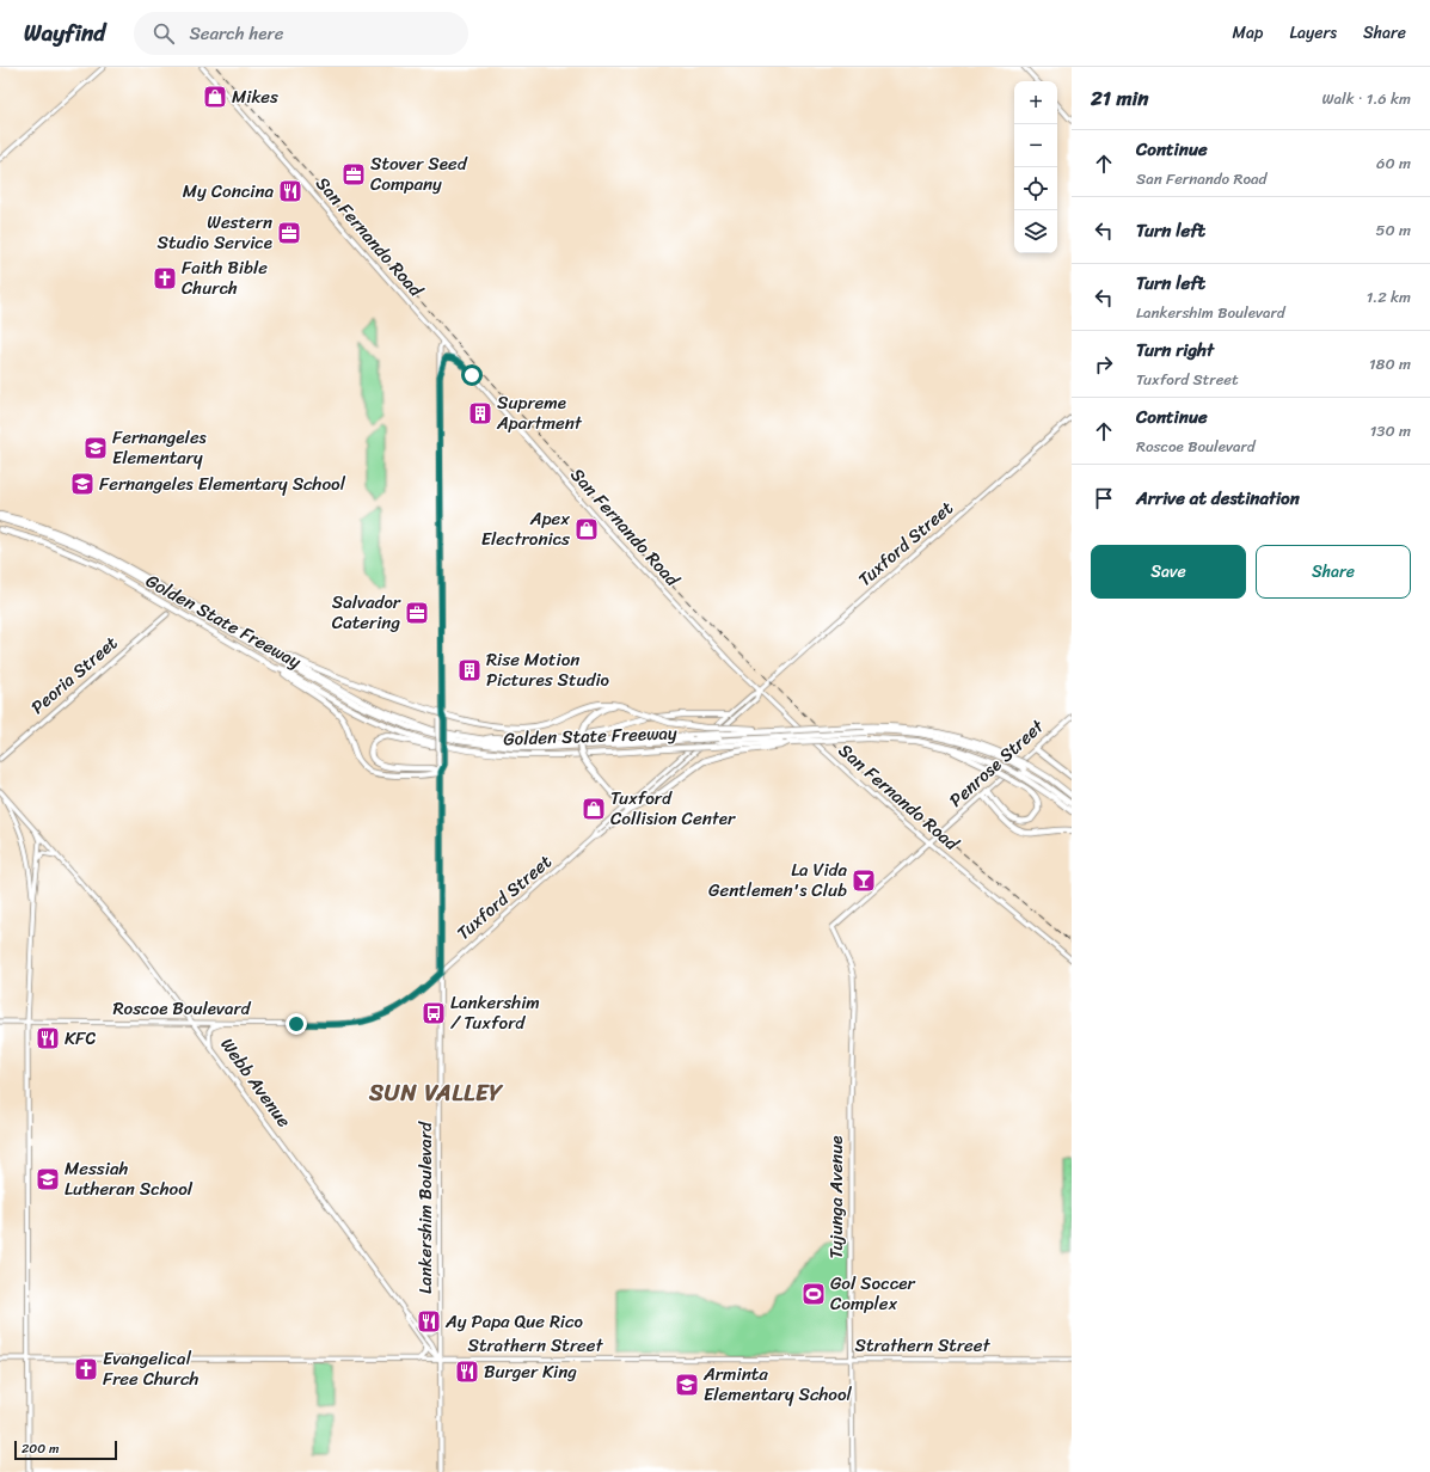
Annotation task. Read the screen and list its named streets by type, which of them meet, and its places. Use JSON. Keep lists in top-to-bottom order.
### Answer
{
  "streets": {
    "highway": ["Golden State Freeway"],
    "main road": [
      "San Fernando Road",
      "Tuxford Street",
      "Peoria Street",
      "Penrose Street",
      "Roscoe Boulevard",
      "Webb Avenue",
      "Tujunga Avenue",
      "Lankershim Boulevard",
      "Strathern Street"
    ]
  },
  "crossings": [
    ["San Fernando Road", "Tuxford Street"],
    ["San Fernando Road", "Penrose Street"],
    ["San Fernando Road", "Lankershim Boulevard"],
    ["Tuxford Street", "Roscoe Boulevard"],
    ["Tuxford Street", "Lankershim Boulevard"],
    ["Penrose Street", "Tujunga Avenue"],
    ["Roscoe Boulevard", "Webb Avenue"],
    ["Webb Avenue", "Lankershim Boulevard"],
    ["Webb Avenue", "Strathern Street"],
    ["Tujunga Avenue", "Strathern Street"],
    ["Lankershim Boulevard", "Strathern Street"]
  ],
  "districts": ["SUN VALLEY"],
  "places": {
    "shop": ["Mikes", "Apex Electronics", "Tuxford Collision Center"],
    "office": ["Stover Seed Company", "Western Studio Service", "Salvador Catering"],
    "restaurant": [
      "My Concina",
      "KFC",
      "Ay Papa Que Rico",
      "Burger King"
    ],
    "church": ["Faith Bible Church", "Evangelical Free Church"],
    "building": ["Supreme Apartment", "Rise Motion Pictures Studio"],
    "school or university": [
      "Fernangeles Elementary",
      "Fernangeles Elementary School",
      "Messiah Lutheran School",
      "Arminta Elementary School"
    ],
    "bar": ["La Vida Gentlemen's Club"],
    "bus stop": ["Lankershim / Tuxford"],
    "sports": ["Gol Soccer Complex"]
  },
  "scale_bar": "200 m",
  "page": {
    "header": "Wayfind",
    "search": "Search here",
    "nav": ["Map", "Layers", "Share"],
    "heading": ["21 min", "Walk · 1.6 km"],
    "map_buttons": ["+", "−"],
    "list": [
      ["Continue", "San Fernando Road", "60 m"],
      ["Turn left", "50 m"],
      ["Turn left", "Lankershim Boulevard", "1.2 km"],
      ["Turn right", "Tuxford Street", "180 m"],
      ["Continue", "Roscoe Boulevard", "130 m"],
      "Arrive at destination"
    ],
    "buttons": ["Save", "Share"],
    "scale": "200 m"
  }
}
